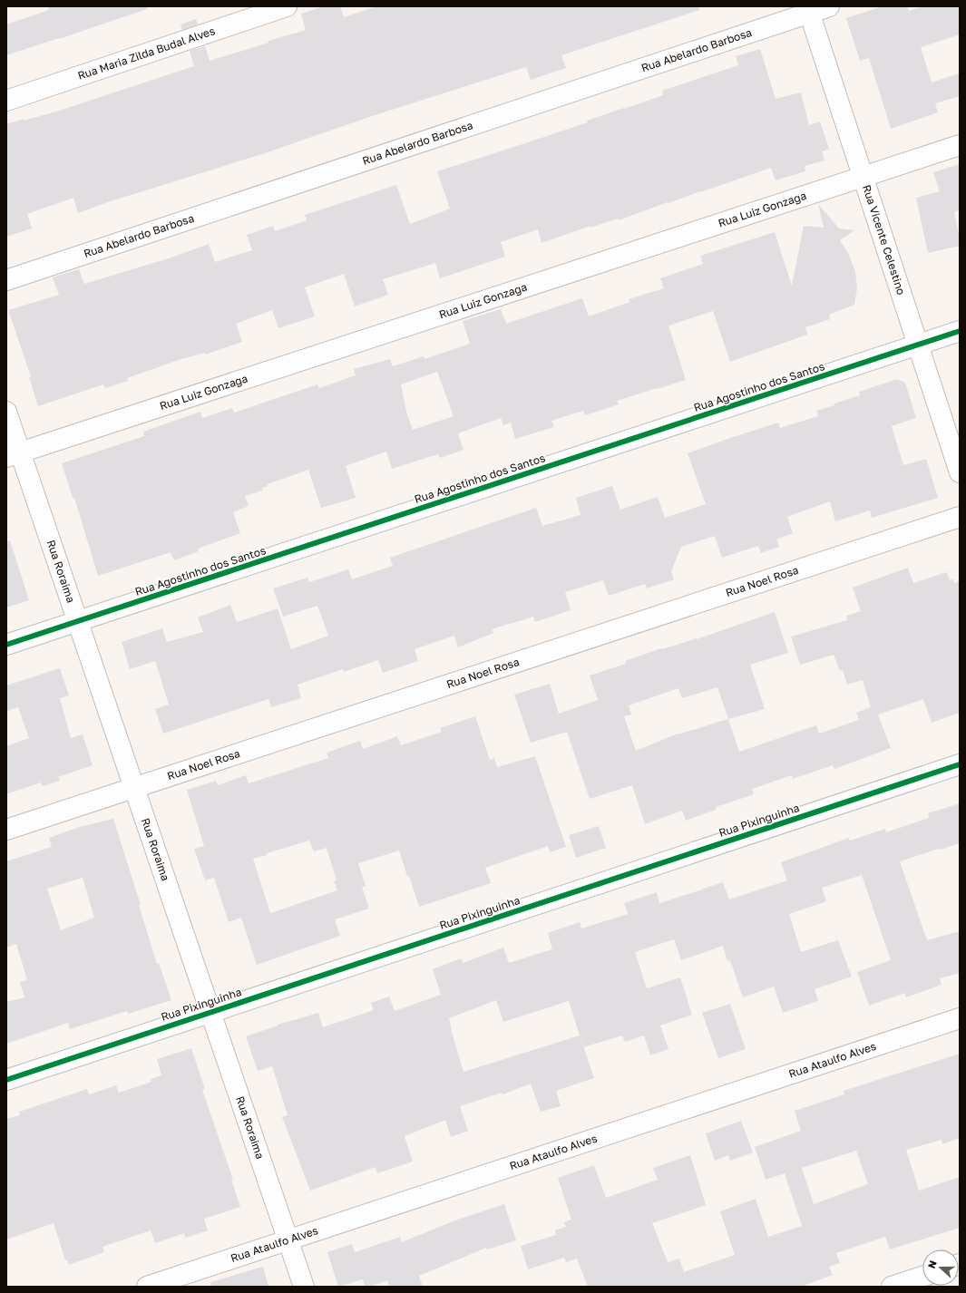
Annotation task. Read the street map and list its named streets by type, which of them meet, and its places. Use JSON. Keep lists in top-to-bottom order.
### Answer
{
  "streets": {
    "street": [
      "Rua Abelardo Barbosa",
      "Rua Maria Zilda Budal Alves",
      "Rua Luiz Gonzaga",
      "Rua Vicente Celestino",
      "Rua Agostinho dos Santos",
      "Rua Roraima",
      "Rua Noel Rosa",
      "Rua Pixinguinha",
      "Rua Ataulfo Alves"
    ]
  },
  "crossings": [
    ["Rua Abelardo Barbosa", "Rua Vicente Celestino"],
    ["Rua Luiz Gonzaga", "Rua Vicente Celestino"],
    ["Rua Luiz Gonzaga", "Rua Roraima"],
    ["Rua Vicente Celestino", "Rua Agostinho dos Santos"],
    ["Rua Agostinho dos Santos", "Rua Roraima"],
    ["Rua Roraima", "Rua Noel Rosa"],
    ["Rua Roraima", "Rua Pixinguinha"],
    ["Rua Roraima", "Rua Ataulfo Alves"]
  ],
  "north": "left"
}
